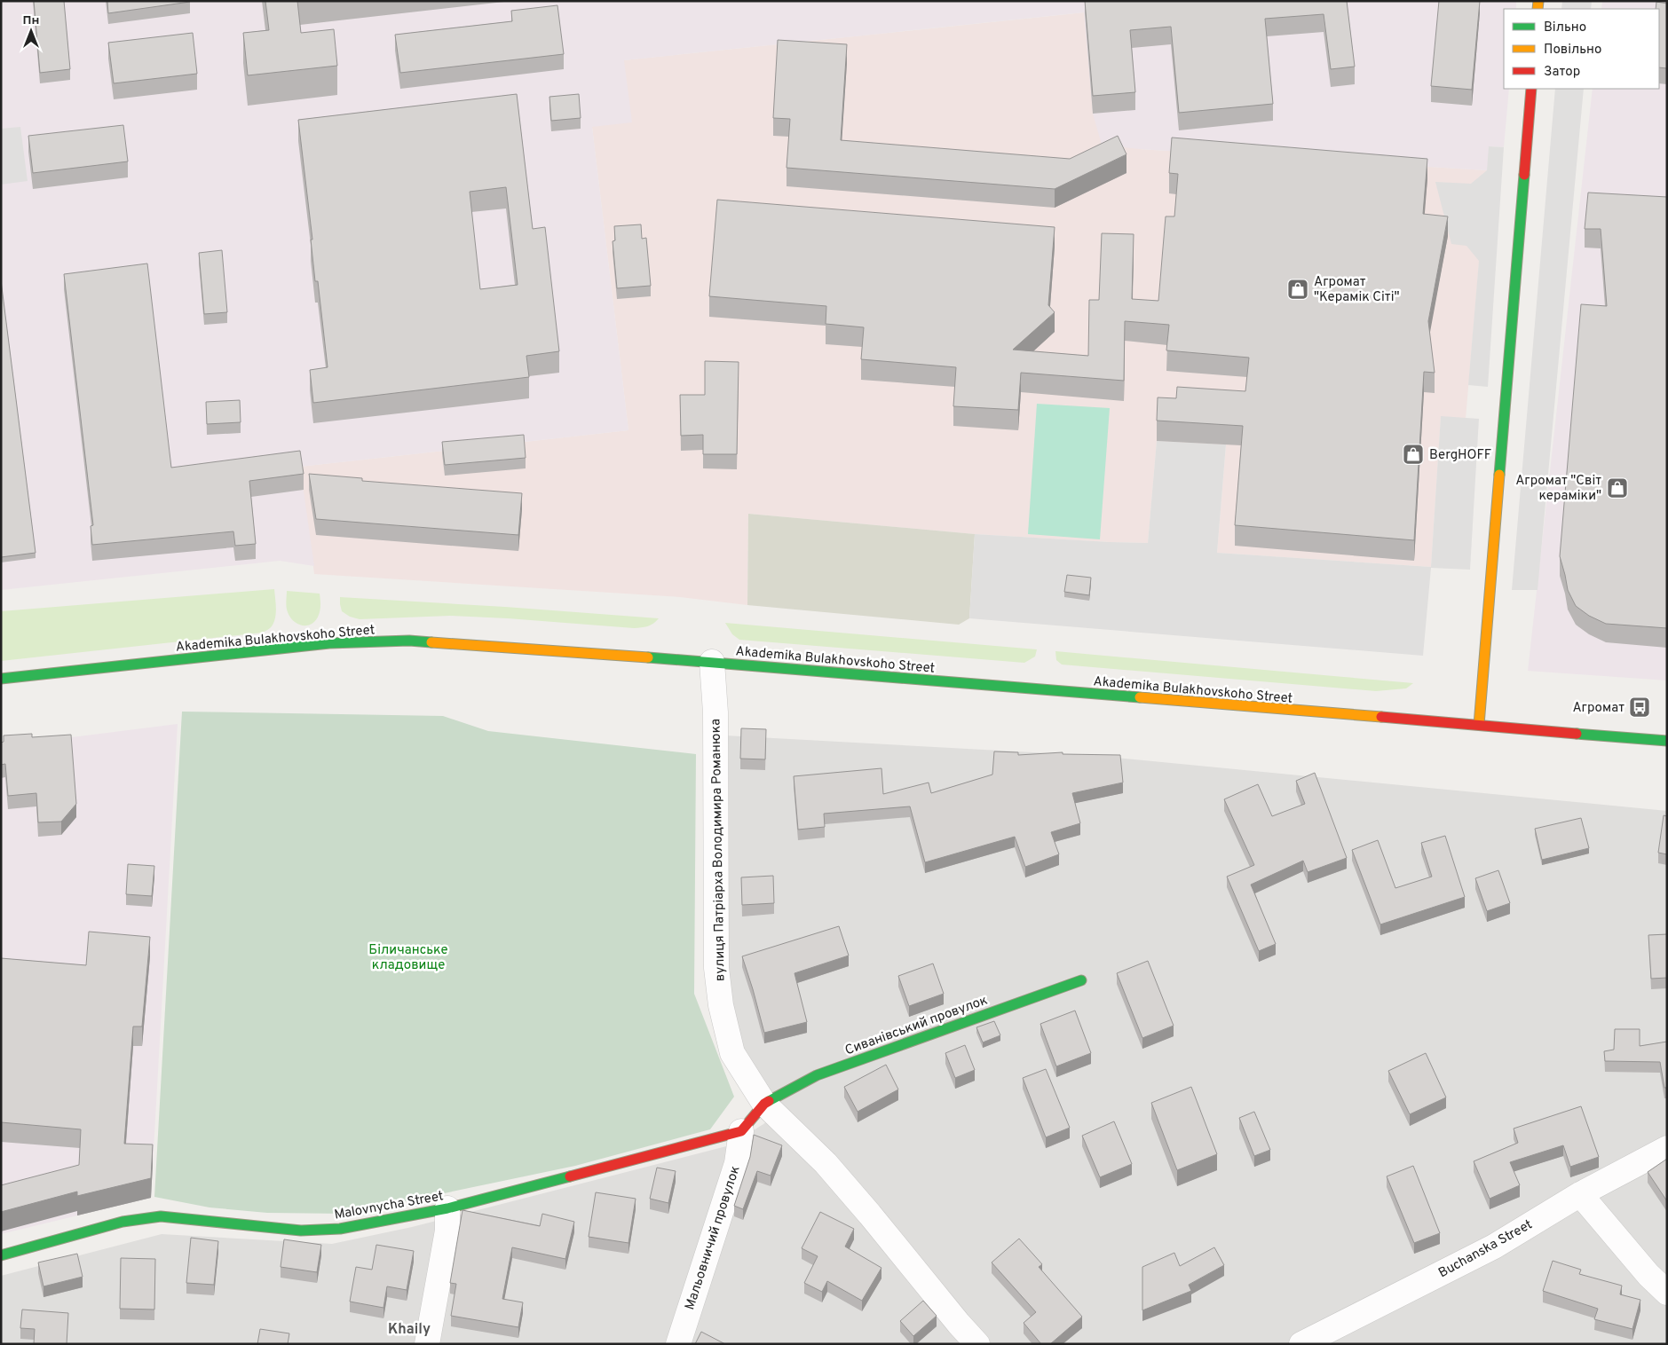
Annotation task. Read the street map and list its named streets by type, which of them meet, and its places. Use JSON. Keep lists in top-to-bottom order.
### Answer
{
  "streets": {
    "street": [
      "Akademika Bulakhovskoho Street",
      "вулиця Патріарха Володимира Романюка",
      "Сиванівський провулок",
      "Malovnycha Street",
      "Мальовничий провулок",
      "Buchanska Street"
    ]
  },
  "crossings": [
    ["Akademika Bulakhovskoho Street", "вулиця Патріарха Володимира Романюка"],
    ["вулиця Патріарха Володимира Романюка", "Сиванівський провулок"],
    ["Malovnycha Street", "Мальовничий провулок"]
  ],
  "districts": ["Khaily"],
  "parks": ["Біличанське кладовище"],
  "places": {
    "shop": ["Агромат \"Керамік Сіті\"", "BergHOFF", "Агромат \"Світ кераміки\""],
    "bus stop": ["Агромат"]
  },
  "legend": ["Вільно", "Повільно", "Затор"],
  "north": "top"
}
